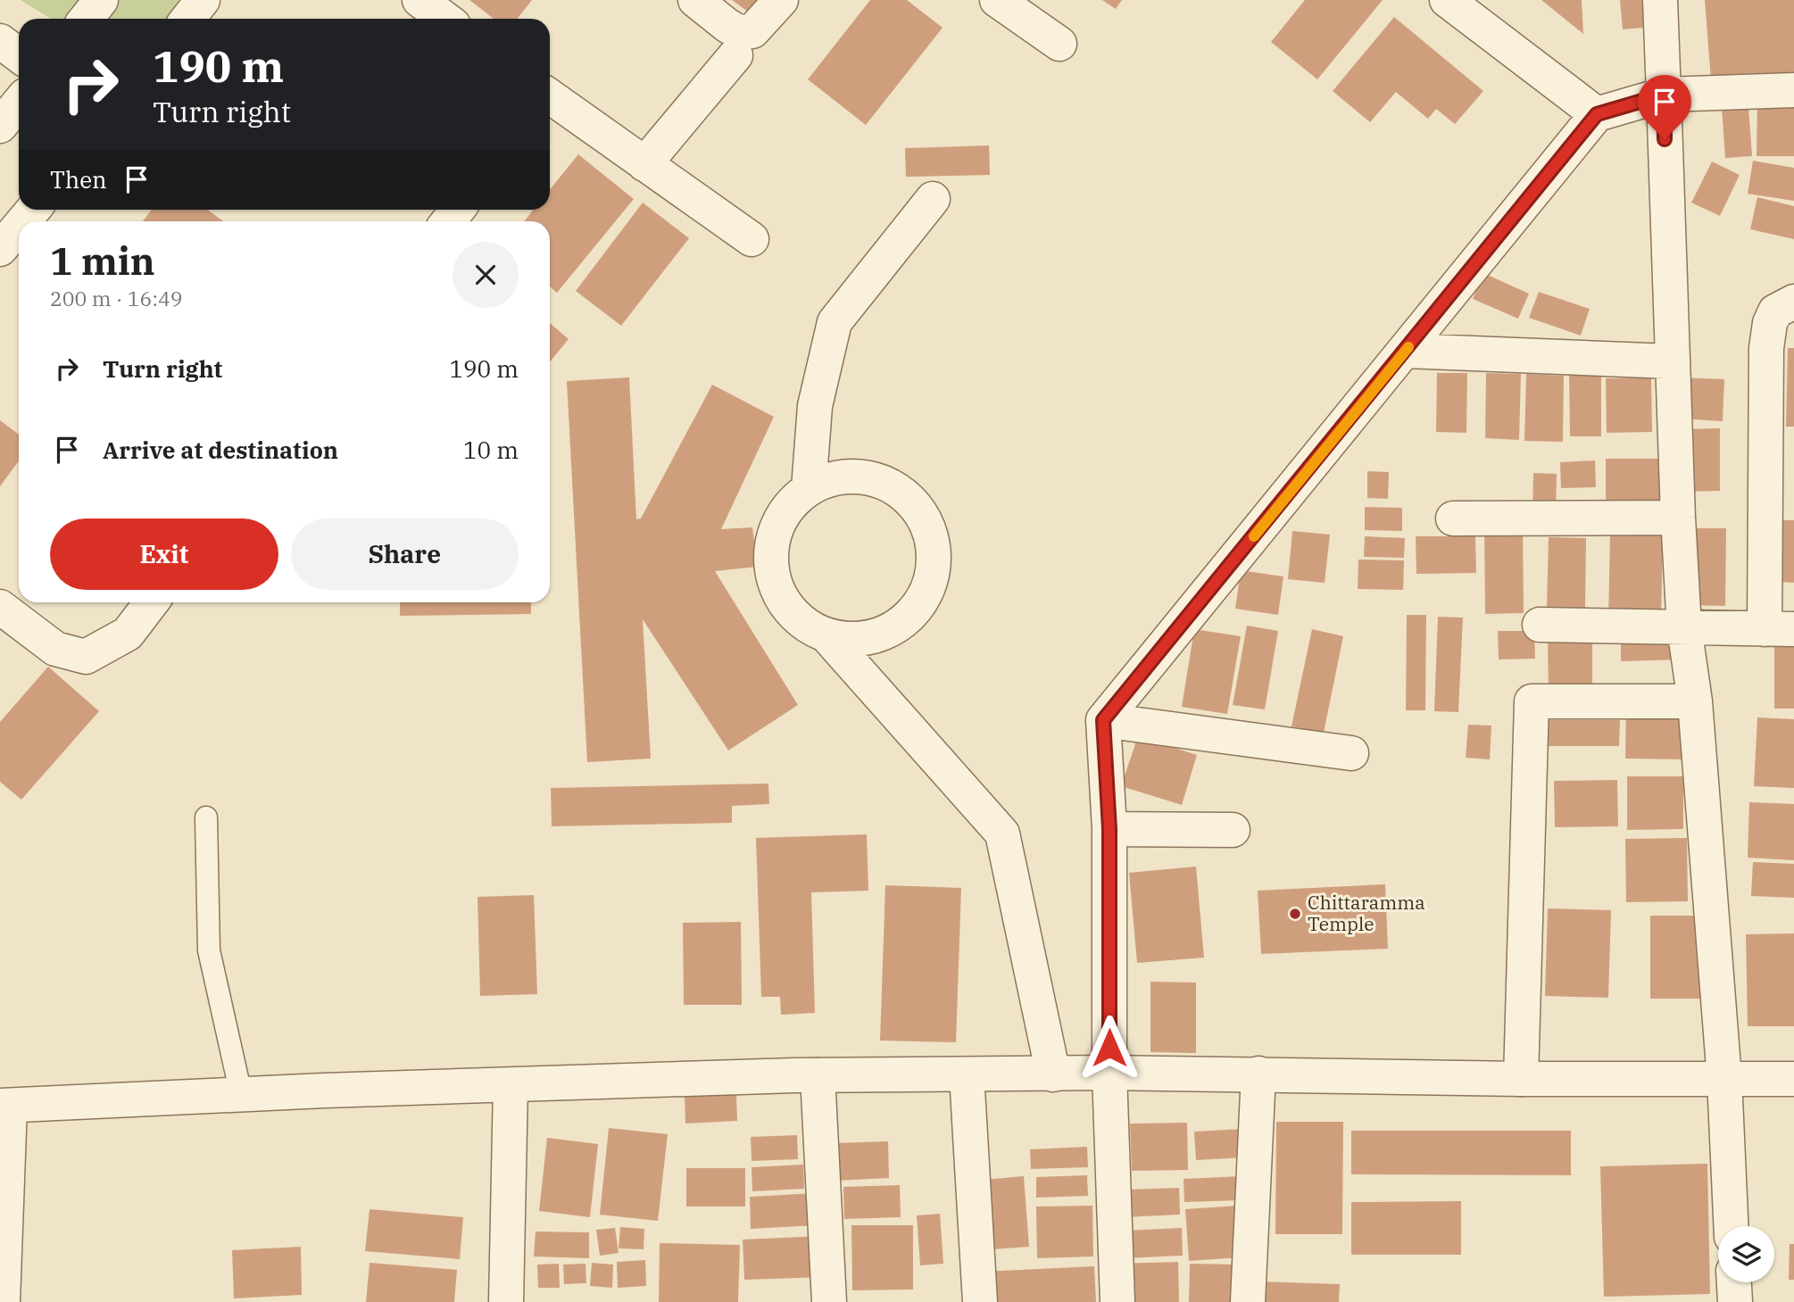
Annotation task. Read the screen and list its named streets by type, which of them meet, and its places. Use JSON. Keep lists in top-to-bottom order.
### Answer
{
  "places": ["Chittaramma Temple"],
  "page": {
    "turn": ["190 m", "Turn right"],
    "then": "Then",
    "heading": ["1 min", "200 m · 16:49"],
    "list": [
      {
        "name": "Turn right",
        "value": "190 m"
      },
      {
        "name": "Arrive at destination",
        "value": "10 m"
      }
    ],
    "buttons": ["Exit", "Share"]
  }
}
